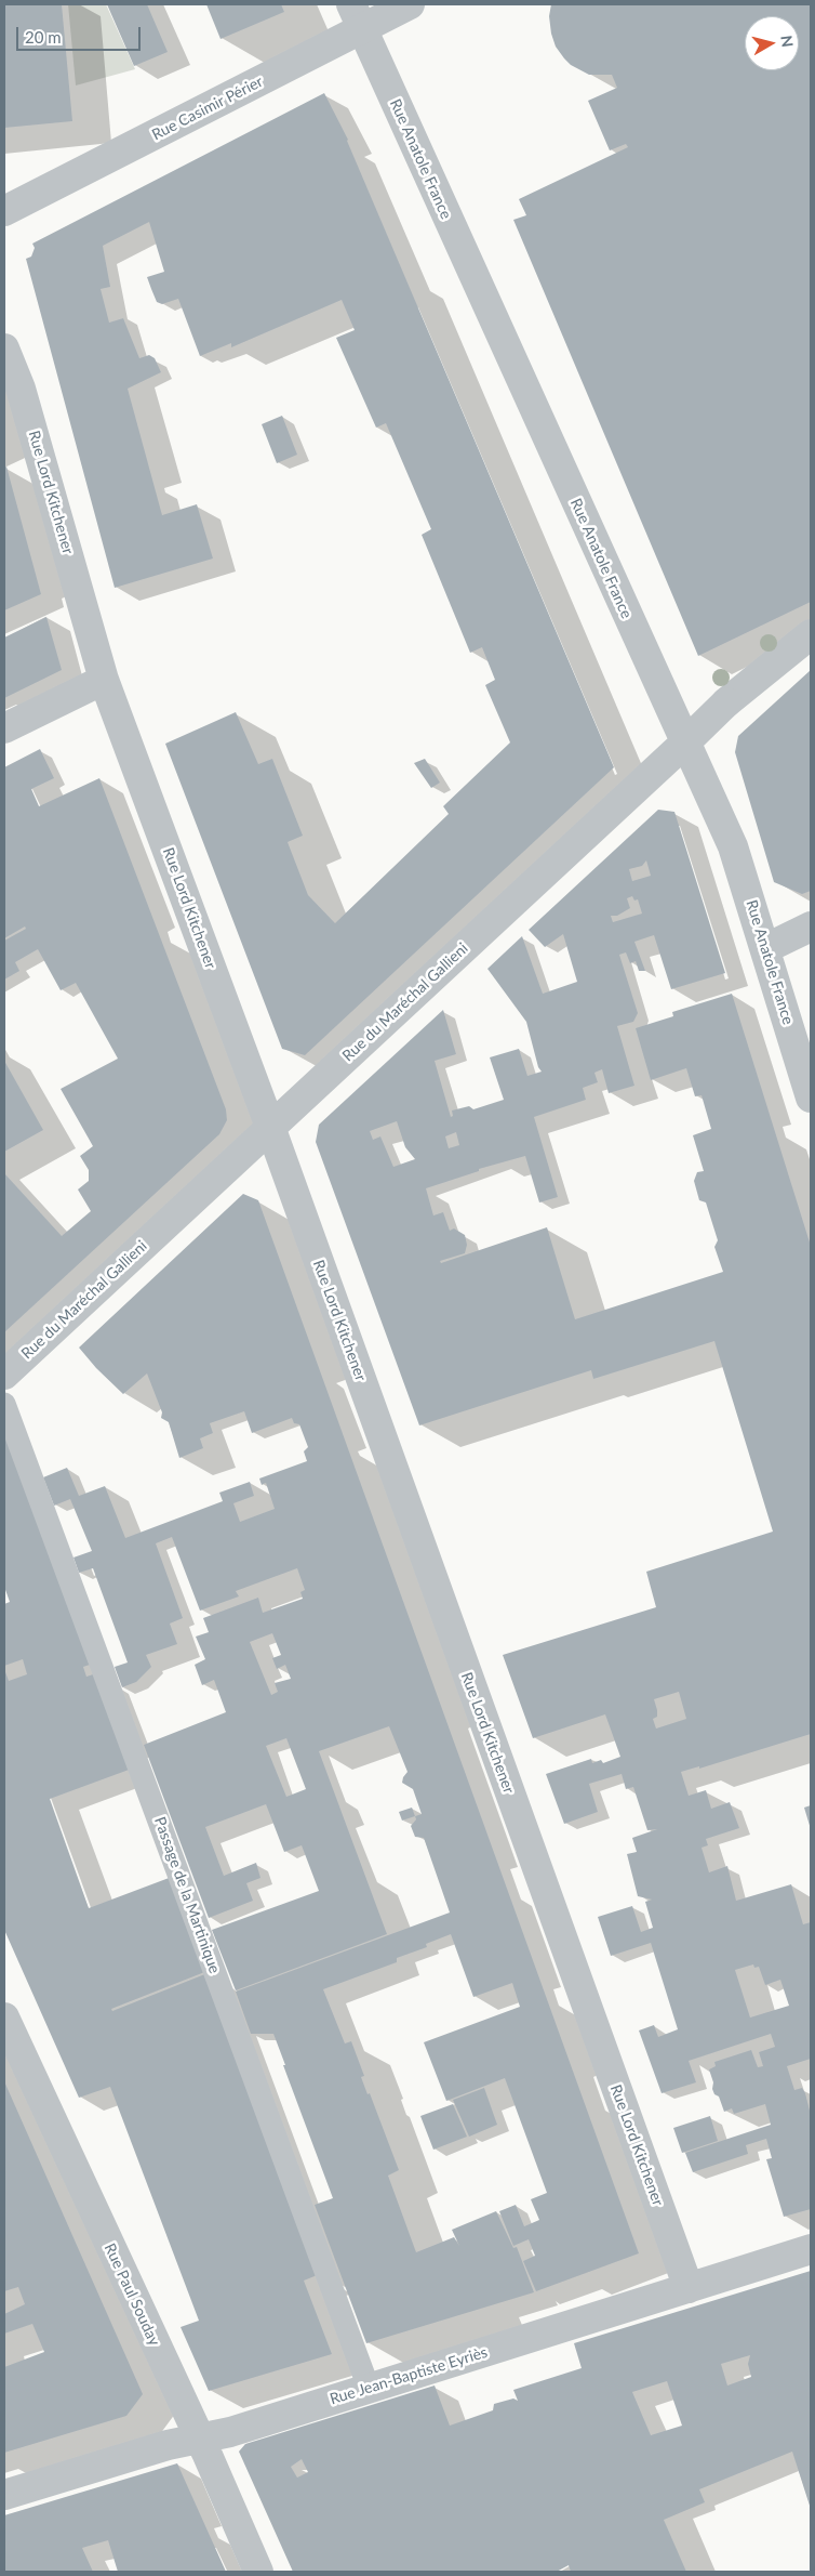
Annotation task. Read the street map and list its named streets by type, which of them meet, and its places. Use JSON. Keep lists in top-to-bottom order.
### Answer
{
  "streets": {
    "street": [
      "Rue Casimir Périer",
      "Rue Anatole France",
      "Rue Lord Kitchener",
      "Rue du Maréchal Gallieni",
      "Rue Paul Souday",
      "Rue Jean-Baptiste Eyriès"
    ],
    "lane": ["Passage de la Martinique"]
  },
  "crossings": [
    ["Rue Casimir Périer", "Rue Anatole France"],
    ["Rue Anatole France", "Rue du Maréchal Gallieni"],
    ["Rue Lord Kitchener", "Rue du Maréchal Gallieni"],
    ["Rue Lord Kitchener", "Rue Jean-Baptiste Eyriès"],
    ["Passage de la Martinique", "Rue Jean-Baptiste Eyriès"],
    ["Rue Paul Souday", "Rue Jean-Baptiste Eyriès"]
  ],
  "scale_bar": "20 m",
  "north": "right"
}
